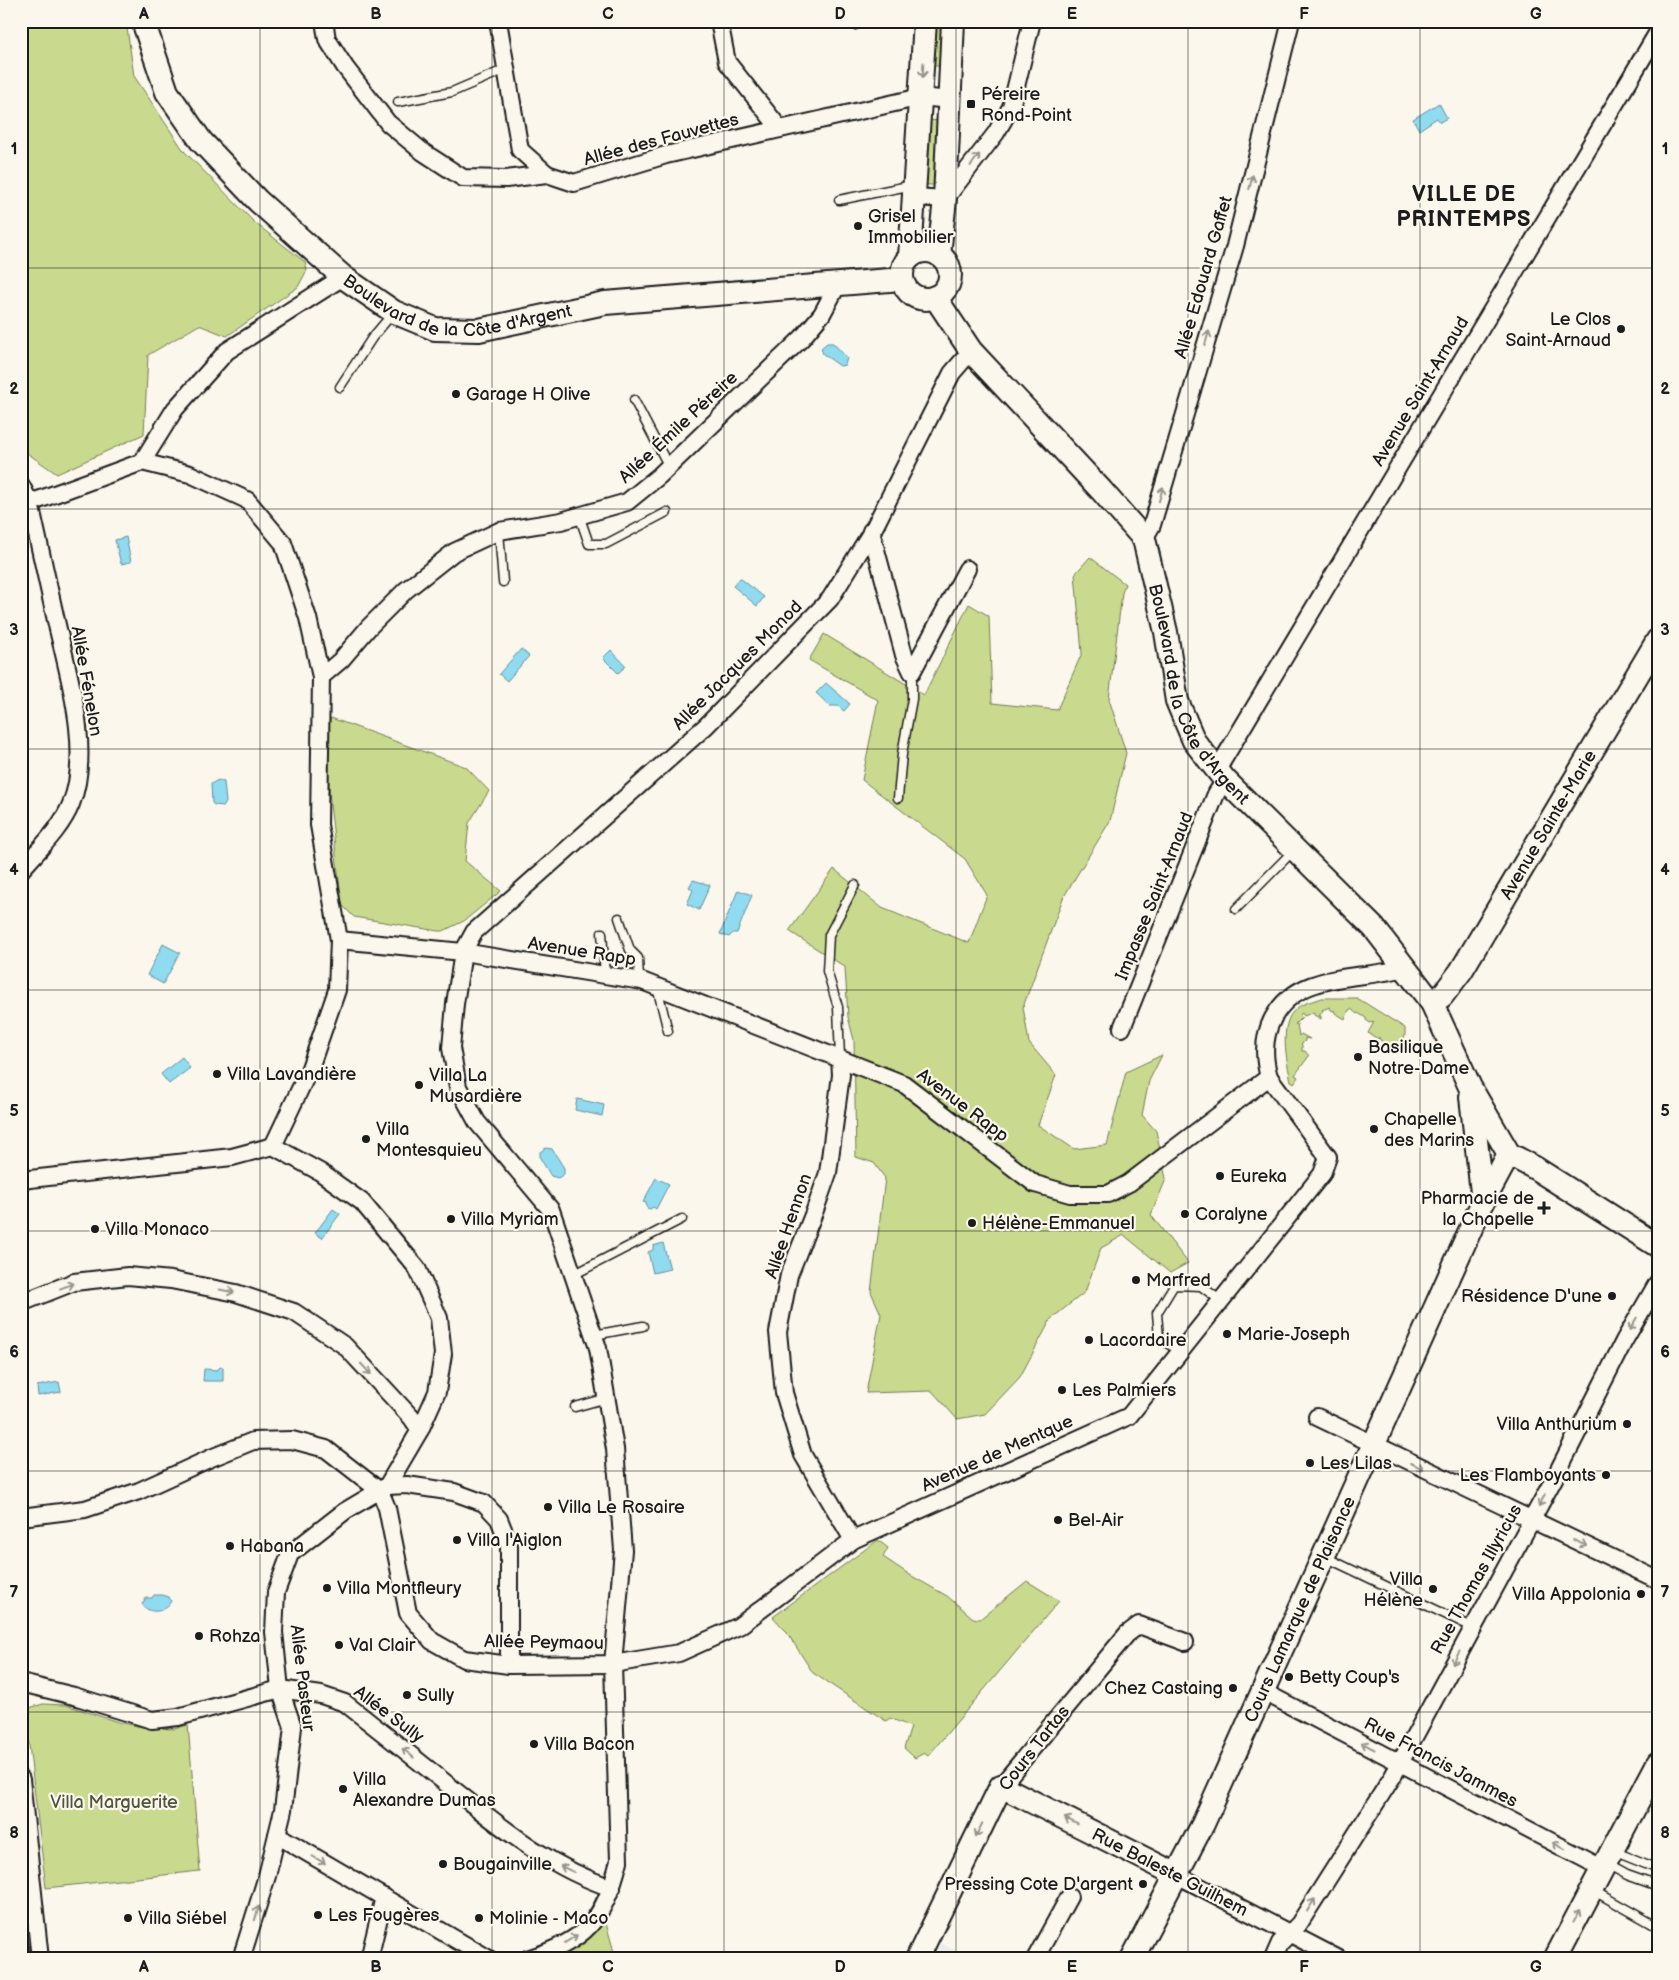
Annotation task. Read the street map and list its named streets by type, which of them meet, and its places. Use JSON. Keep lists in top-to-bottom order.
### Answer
{
  "streets": {
    "main road": [
      "Boulevard de la Côte d'Argent",
      "Avenue Sainte-Marie",
      "Cours Lamarque de Plaisance",
      "Cours Tartas",
      "Rue Baleste Guilhem"
    ],
    "street": [
      "Allée des Fauvettes",
      "Allée Edouard Gaffet",
      "Avenue Saint-Arnaud",
      "Allée Émile Péreire",
      "Allée Jacques Monod",
      "Allée Fénelon",
      "Impasse Saint-Arnaud",
      "Avenue Rapp",
      "Allée Hennon",
      "Avenue de Mentque",
      "Rue Thomas Illyricus",
      "Allée Peymaou",
      "Allée Pasteur",
      "Allée Sully",
      "Rue Francis Jammes"
    ]
  },
  "crossings": [
    ["Allée Edouard Gaffet", "Boulevard de la Côte d'Argent"],
    ["Boulevard de la Côte d'Argent", "Avenue Saint-Arnaud"],
    ["Boulevard de la Côte d'Argent", "Allée Émile Péreire"],
    ["Boulevard de la Côte d'Argent", "Allée Jacques Monod"],
    ["Boulevard de la Côte d'Argent", "Avenue Sainte-Marie"],
    ["Boulevard de la Côte d'Argent", "Impasse Saint-Arnaud"],
    ["Boulevard de la Côte d'Argent", "Cours Lamarque de Plaisance"],
    ["Avenue Saint-Arnaud", "Impasse Saint-Arnaud"],
    ["Allée Jacques Monod", "Avenue Rapp"],
    ["Avenue Rapp", "Allée Hennon"],
    ["Avenue Rapp", "Avenue de Mentque"],
    ["Allée Hennon", "Avenue de Mentque"],
    ["Avenue de Mentque", "Allée Peymaou"],
    ["Rue Thomas Illyricus", "Rue Francis Jammes"],
    ["Rue Thomas Illyricus", "Rue Baleste Guilhem"],
    ["Cours Lamarque de Plaisance", "Rue Francis Jammes"],
    ["Cours Lamarque de Plaisance", "Rue Baleste Guilhem"],
    ["Allée Peymaou", "Allée Pasteur"],
    ["Allée Pasteur", "Allée Sully"],
    ["Cours Tartas", "Rue Baleste Guilhem"]
  ],
  "one_way": ["Allée Edouard Gaffet", "Rue Francis Jammes", "Rue Baleste Guilhem"],
  "districts": ["VILLE DE PRINTEMPS"],
  "parks": ["Villa Marguerite"],
  "places": {
    "transit": ["Péreire Rond-Point"],
    "other": [
      "Grisel Immobilier",
      "Le Clos Saint-Arnaud",
      "Garage H Olive",
      "Basilique Notre-Dame",
      "Villa Lavandière",
      "Villa La Musardière",
      "Chapelle des Marins",
      "Villa Montesquieu",
      "Eureka",
      "Coralyne",
      "Villa Myriam",
      "Hélène-Emmanuel",
      "Villa Monaco",
      "Marfred",
      "Résidence D'une",
      "Marie-Joseph",
      "Lacordaire",
      "Les Palmiers",
      "Villa Anthurium",
      "Les Lilas",
      "Les Flamboyants",
      "Villa Le Rosaire",
      "Bel-Air",
      "Villa l'Aiglon",
      "Habana",
      "Villa Montfleury",
      "Villa Hélène",
      "Villa Appolonia",
      "Rohza",
      "Val Clair",
      "Betty Coup's",
      "Chez Castaing",
      "Sully",
      "Villa Bacon",
      "Villa Alexandre Dumas",
      "Bougainville",
      "Pressing Cote D'argent",
      "Les Fougères",
      "Villa Siébel",
      "Molinie - Maco"
    ],
    "health": ["Pharmacie de la Chapelle"]
  },
  "grid": {
    "columns": [
      "A",
      "B",
      "C",
      "D",
      "E",
      "F",
      "G"
    ],
    "rows": [
      "1",
      "2",
      "3",
      "4",
      "5",
      "6",
      "7",
      "8"
    ]
  }
}
